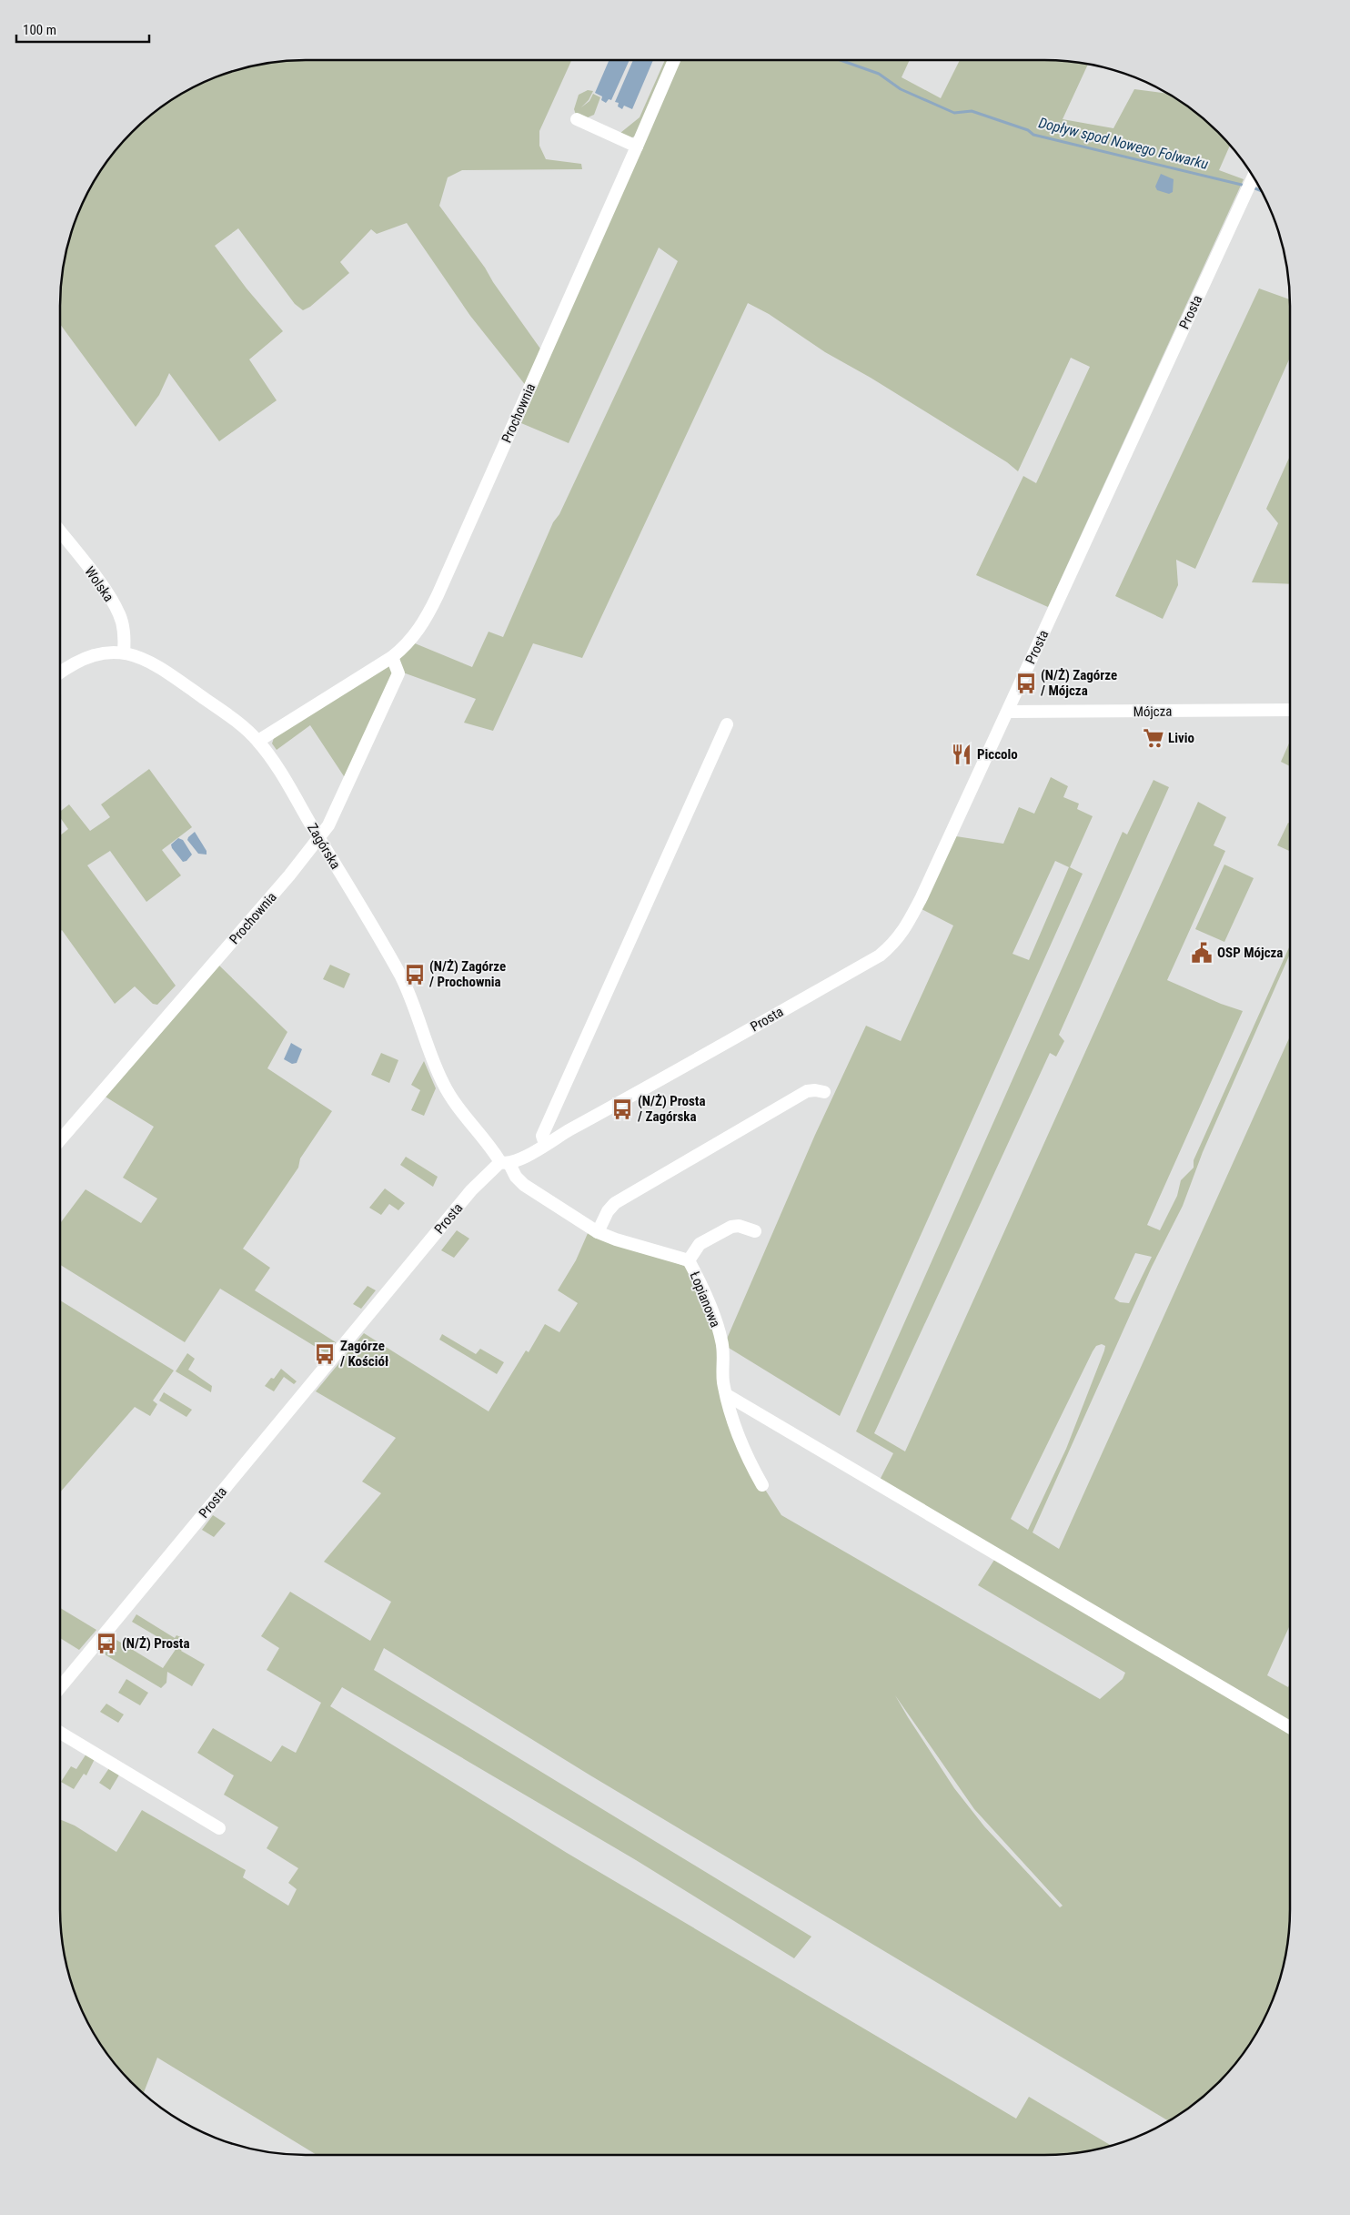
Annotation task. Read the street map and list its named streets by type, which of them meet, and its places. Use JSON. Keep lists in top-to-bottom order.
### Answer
{
  "streets": {
    "street": [
      "Prosta",
      "Prochownia",
      "Wolska",
      "Mójcza",
      "Zagórska",
      "Łopianowa"
    ]
  },
  "crossings": [
    ["Prosta", "Mójcza"],
    ["Prosta", "Zagórska"],
    ["Prosta", "Łopianowa"],
    ["Prochownia", "Zagórska"],
    ["Wolska", "Zagórska"],
    ["Zagórska", "Łopianowa"]
  ],
  "water": ["Dopływ spod Nowego Folwarku"],
  "places": {
    "bus stop": [
      "(N/Ż) Zagórze / Mójcza",
      "(N/Ż) Zagórze / Prochownia",
      "(N/Ż) Prosta / Zagórska",
      "Zagórze / Kościół",
      "(N/Ż) Prosta"
    ],
    "supermarket": ["Livio"],
    "restaurant": ["Piccolo"],
    "public building": ["OSP Mójcza"]
  },
  "scale_bar": "100 m"
}
